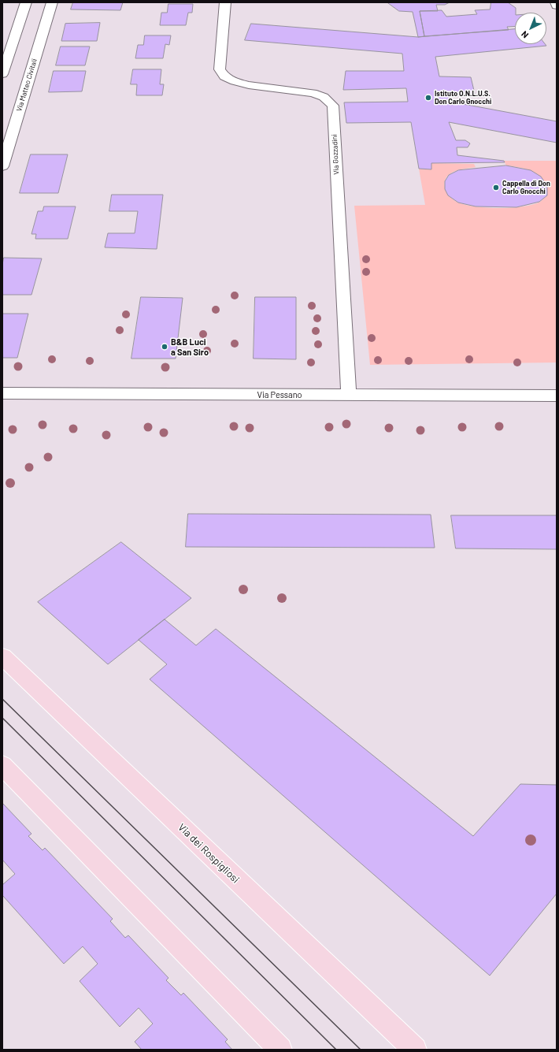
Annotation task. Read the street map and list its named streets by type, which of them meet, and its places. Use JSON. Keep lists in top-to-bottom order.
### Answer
{
  "streets": {
    "main road": ["Via dei Rospigliosi"],
    "street": ["Via Matteo Civitali", "Via Gozzadini", "Via Pessano"]
  },
  "crossings": [
    ["Via Gozzadini", "Via Pessano"]
  ],
  "places": ["Istituto O.N.L.U.S. Don Carlo Gnocchi", "Cappella di Don Carlo Gnocchi", "B&B Luci a San Siro"],
  "north": "bottom left"
}
